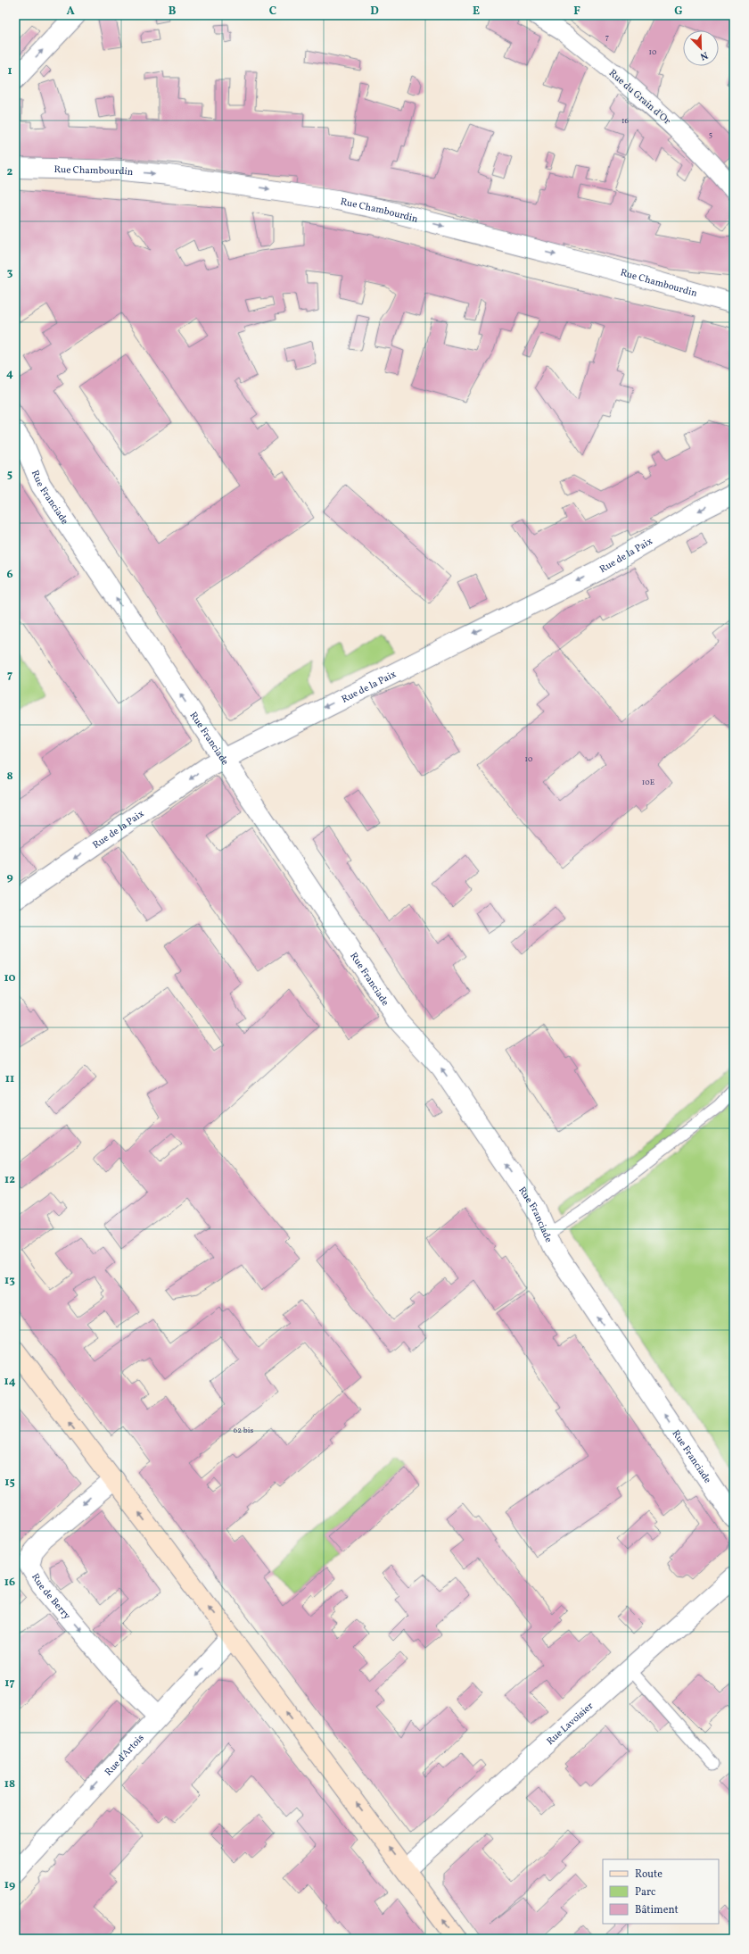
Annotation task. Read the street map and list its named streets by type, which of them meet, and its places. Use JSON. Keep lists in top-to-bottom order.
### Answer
{
  "streets": {
    "street": [
      "Rue du Grain d'Or",
      "Rue Chambourdin",
      "Rue Franciade",
      "Rue de la Paix",
      "Rue de Berry",
      "Rue Lavoisier",
      "Rue d'Artois"
    ]
  },
  "crossings": [
    ["Rue Franciade", "Rue de la Paix"],
    ["Rue de Berry", "Rue d'Artois"]
  ],
  "one_way": [
    "Rue Chambourdin",
    "Rue Franciade",
    "Rue de la Paix",
    "Rue d'Artois"
  ],
  "house_numbers": [
    "7",
    "10",
    "16",
    "5",
    "10",
    "10E",
    "62 bis"
  ],
  "legend": ["Route", "Parc", "Bâtiment"],
  "north": "bottom right",
  "grid": {
    "columns": [
      "A",
      "B",
      "C",
      "D",
      "E",
      "F",
      "G"
    ],
    "rows": [
      "1",
      "2",
      "3",
      "4",
      "5",
      "6",
      "7",
      "8",
      "9",
      "10",
      "11",
      "12",
      "13",
      "14",
      "15",
      "16",
      "17",
      "18",
      "19"
    ]
  }
}
